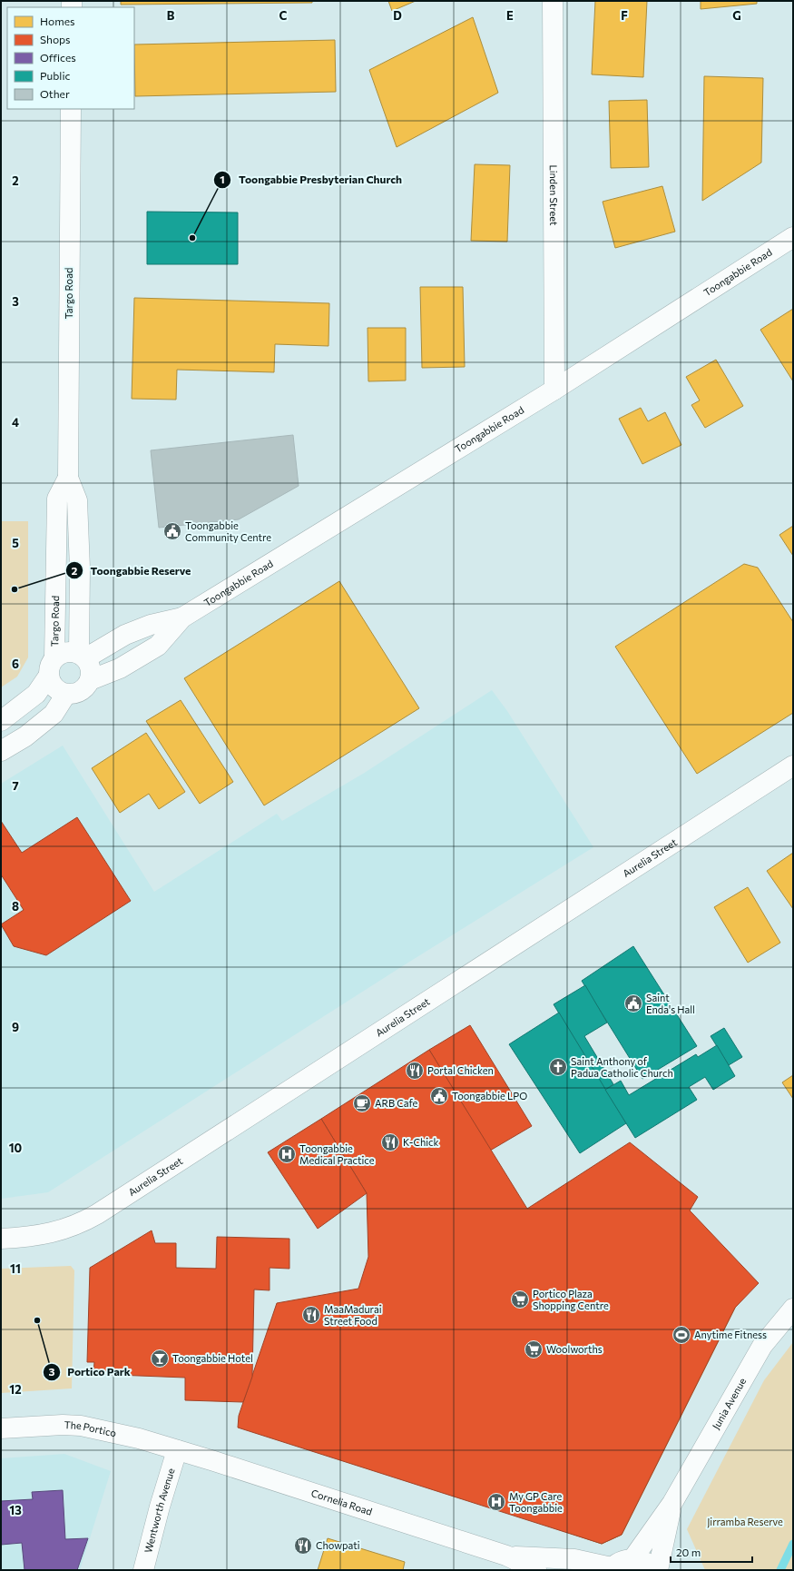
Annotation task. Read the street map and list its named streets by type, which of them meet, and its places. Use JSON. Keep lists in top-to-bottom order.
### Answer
{
  "streets": {
    "street": [
      "Linden Street",
      "Toongabbie Road",
      "Targo Road",
      "Aurelia Street",
      "Junia Avenue",
      "The Portico",
      "Cornelia Road",
      "Wentworth Avenue"
    ]
  },
  "crossings": [
    ["Linden Street", "Toongabbie Road"],
    ["Toongabbie Road", "Targo Road"],
    ["The Portico", "Cornelia Road"],
    ["The Portico", "Wentworth Avenue"],
    ["Cornelia Road", "Wentworth Avenue"]
  ],
  "parks": ["Jirramba Reserve"],
  "places": {
    "other": ["Toongabbie Presbyterian Church", "Toongabbie Reserve", "Portico Park"],
    "public building": ["Toongabbie Community Centre", "Saint Enda's Hall", "Toongabbie LPO"],
    "church": ["Saint Anthony of Padua Catholic Church"],
    "restaurant": [
      "Portal Chicken",
      "K-Chick",
      "MaaMadurai Street Food",
      "Chowpati"
    ],
    "cafe": ["ARB Cafe"],
    "hospital": ["Toongabbie Medical Practice", "My GP Care Toongabbie"],
    "supermarket": ["Portico Plaza Shopping Centre", "Woolworths"],
    "sports": ["Anytime Fitness"],
    "bar": ["Toongabbie Hotel"]
  },
  "legend": [
    "Homes",
    "Shops",
    "Offices",
    "Public",
    "Other"
  ],
  "scale_bar": "20 m",
  "grid": {
    "columns": [
      "B",
      "C",
      "D",
      "E",
      "F",
      "G"
    ],
    "rows": [
      "2",
      "3",
      "4",
      "5",
      "6",
      "7",
      "8",
      "9",
      "10",
      "11",
      "12",
      "13"
    ]
  }
}
